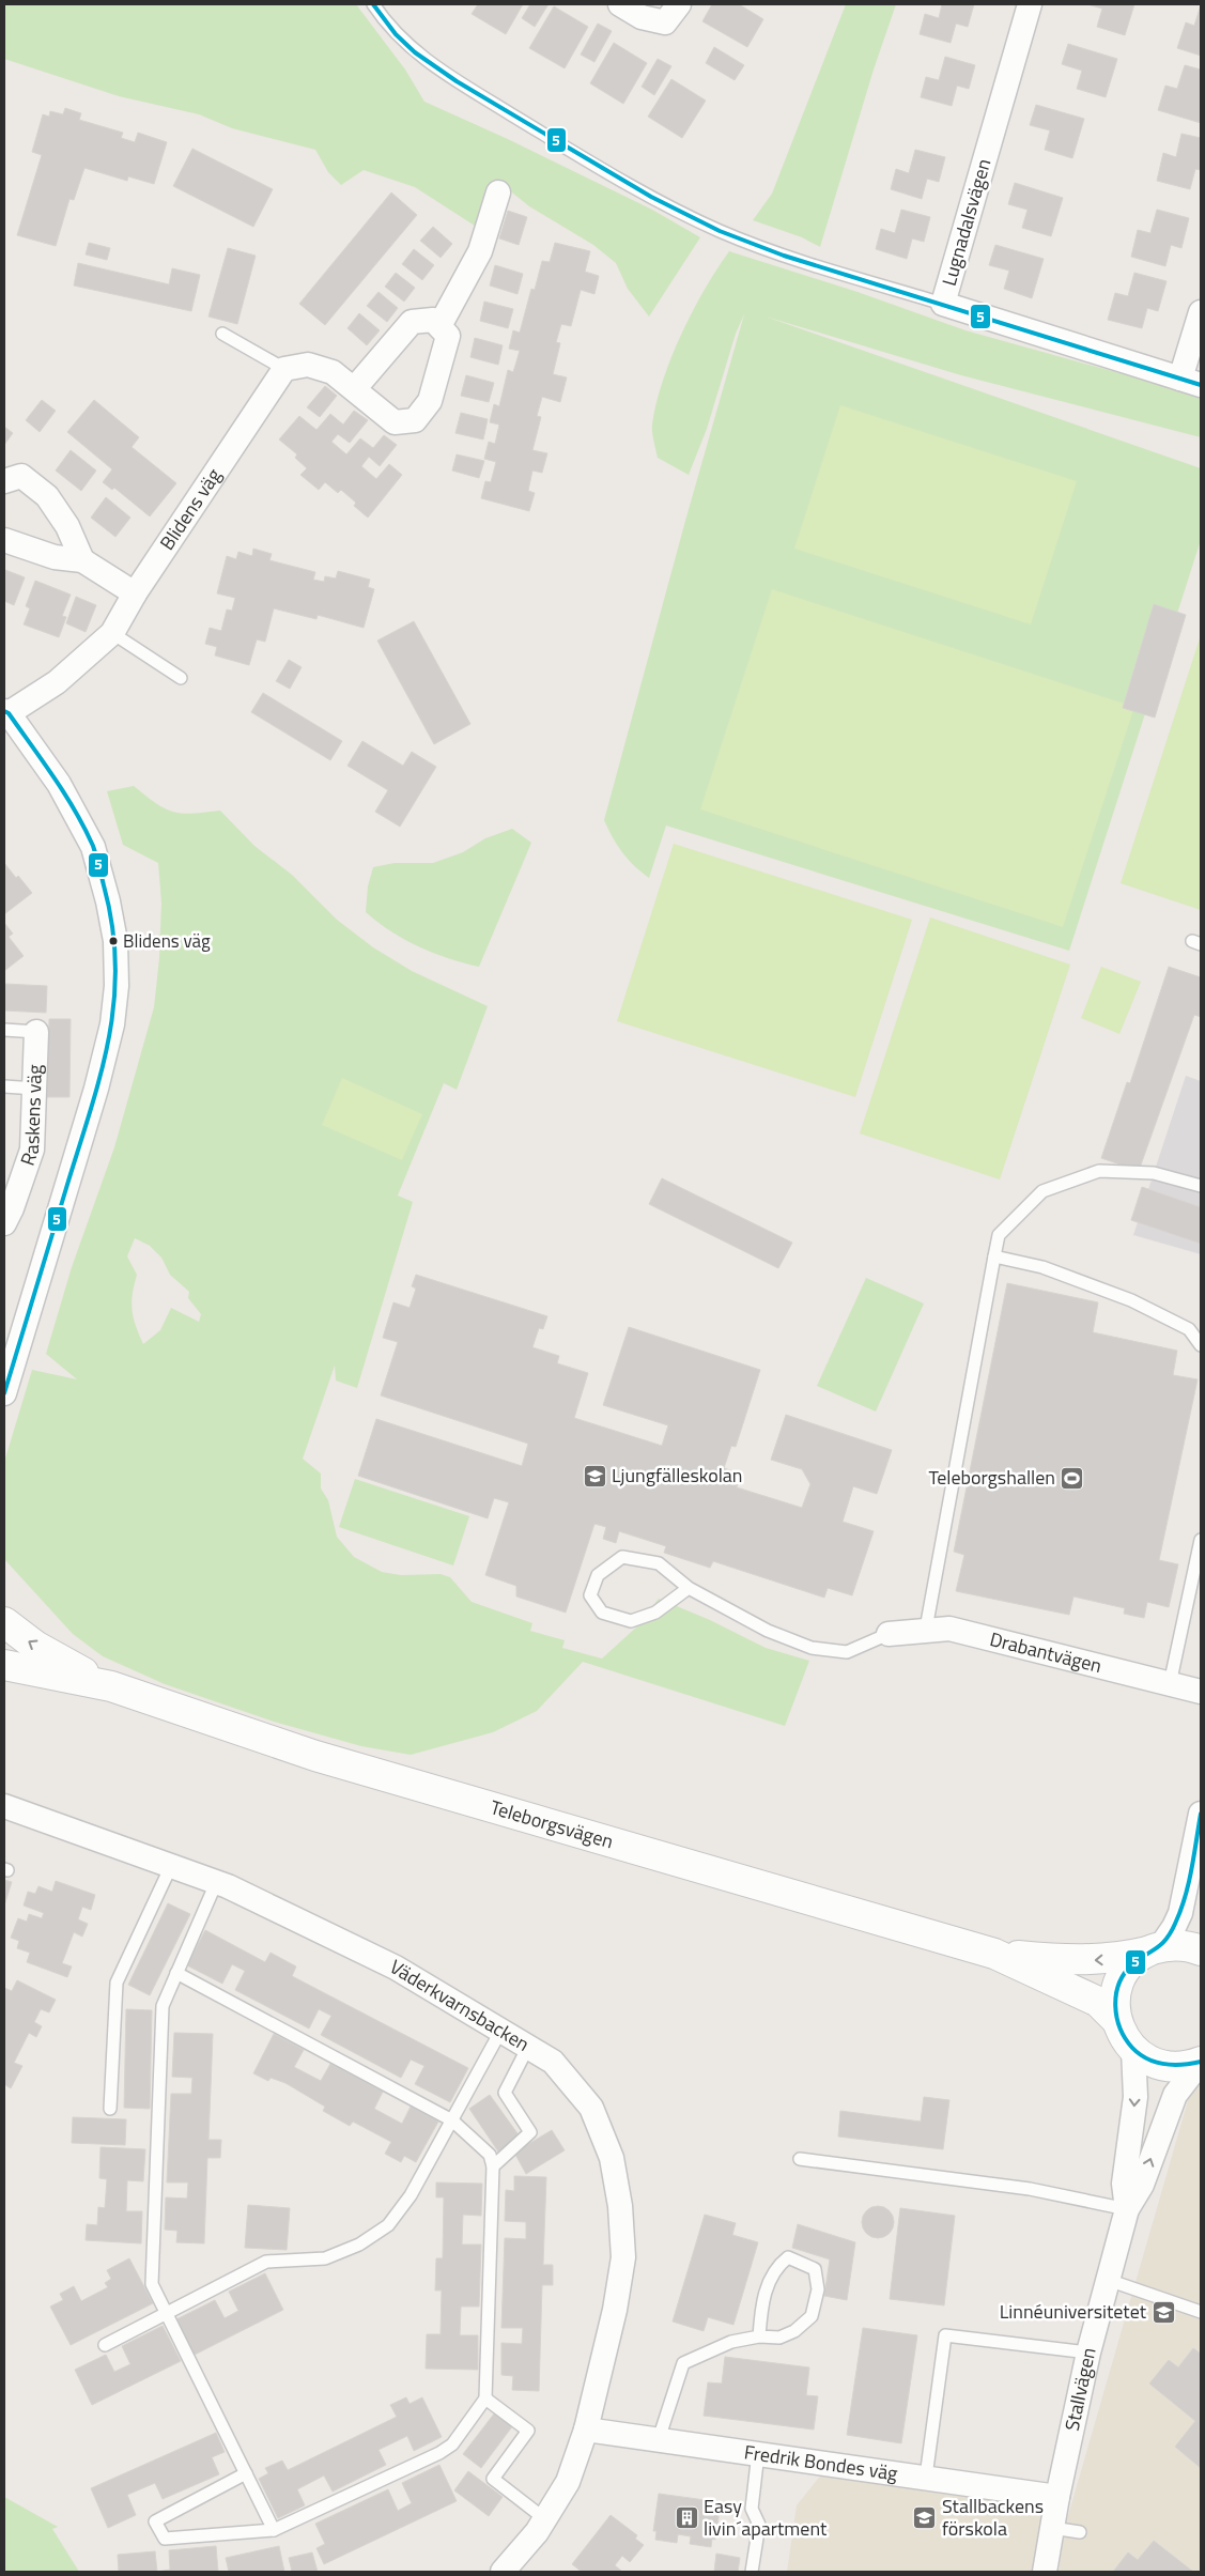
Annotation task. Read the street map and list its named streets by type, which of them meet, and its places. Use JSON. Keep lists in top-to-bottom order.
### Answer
{
  "streets": {
    "main road": ["Teleborgsvägen"],
    "street": [
      "Lugnadalsvägen",
      "Blidens väg",
      "Raskens väg",
      "Drabantvägen",
      "Väderkvarnsbacken",
      "Stallvägen",
      "Fredrik Bondes väg"
    ]
  },
  "crossings": [
    ["Väderkvarnsbacken", "Fredrik Bondes väg"],
    ["Stallvägen", "Fredrik Bondes väg"]
  ],
  "places": {
    "other": ["Blidens väg"],
    "school or university": ["Ljungfälleskolan", "Linnéuniversitetet", "Stallbackens förskola"],
    "sports": ["Teleborgshallen"],
    "building": ["Easy livin´apartment"]
  },
  "lines": ["transit line 5"]
}
